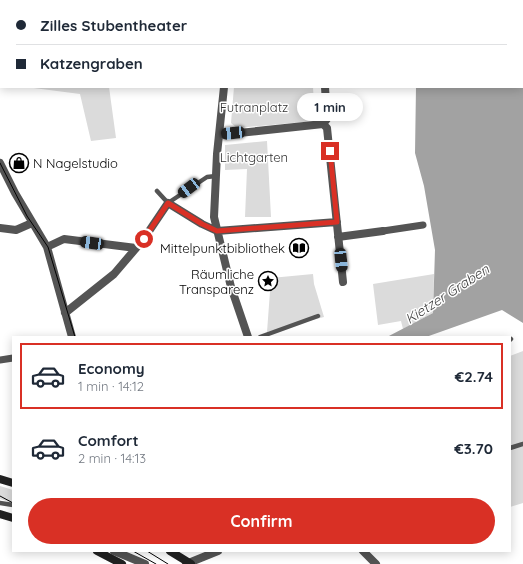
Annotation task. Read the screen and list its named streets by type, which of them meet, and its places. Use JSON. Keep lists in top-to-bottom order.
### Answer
{
  "water": ["Kietzer Graben"],
  "parks": ["Futranplatz", "Lichtgarten"],
  "places": {
    "shop": ["N Nagelstudio"],
    "library": ["Mittelpunktbibliothek"],
    "place": ["Räumliche Transparenz"]
  },
  "page": {
    "banner": ["Zilles Stubentheater", "Katzengraben"],
    "bubble": "1 min",
    "list": [
      {
        "name": "Economy",
        "note": "1 min · 14:12",
        "value": "€2.74"
      },
      {
        "name": "Comfort",
        "note": "2 min · 14:13",
        "value": "€3.70"
      }
    ],
    "buttons": "Confirm"
  }
}
